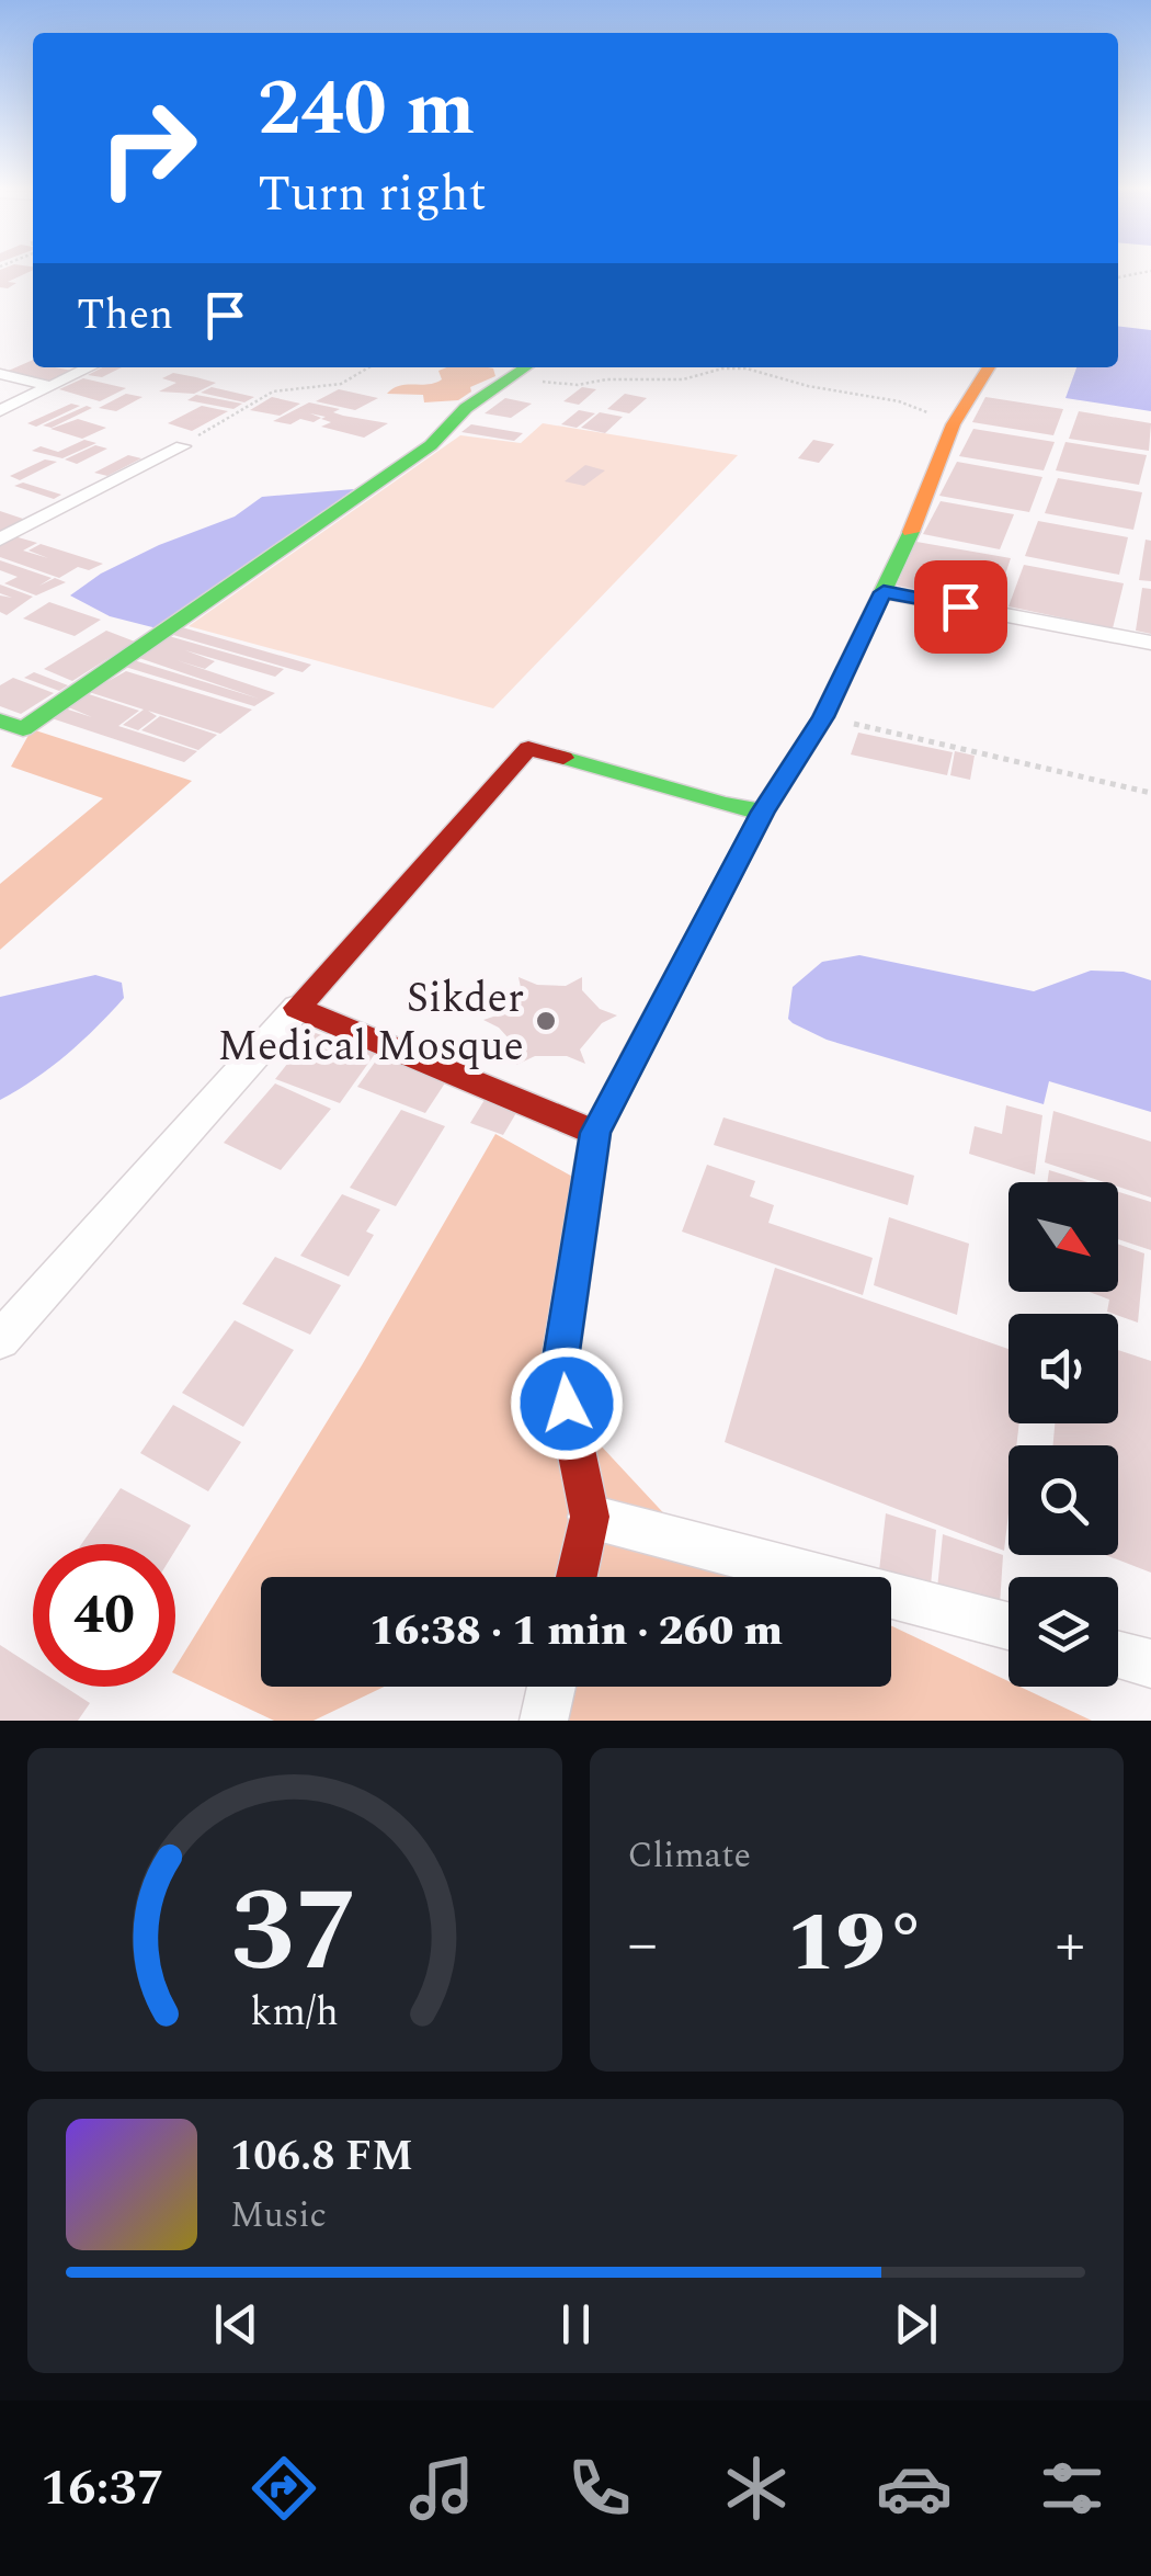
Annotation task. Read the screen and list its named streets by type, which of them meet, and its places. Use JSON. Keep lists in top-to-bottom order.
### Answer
{
  "places": ["Sikder Medical Mosque"],
  "north": "bottom right",
  "page": {
    "turn": ["240 m", "Turn right"],
    "then": "Then",
    "limit": "40",
    "trip": "16:38 · 1 min · 260 m",
    "tile": "Climate",
    "heat": ["−", "19°", "+"],
    "song": ["106.8 FM", "Music"],
    "tabs": "16:37",
    "gauge": ["37", "km/h"]
  }
}
